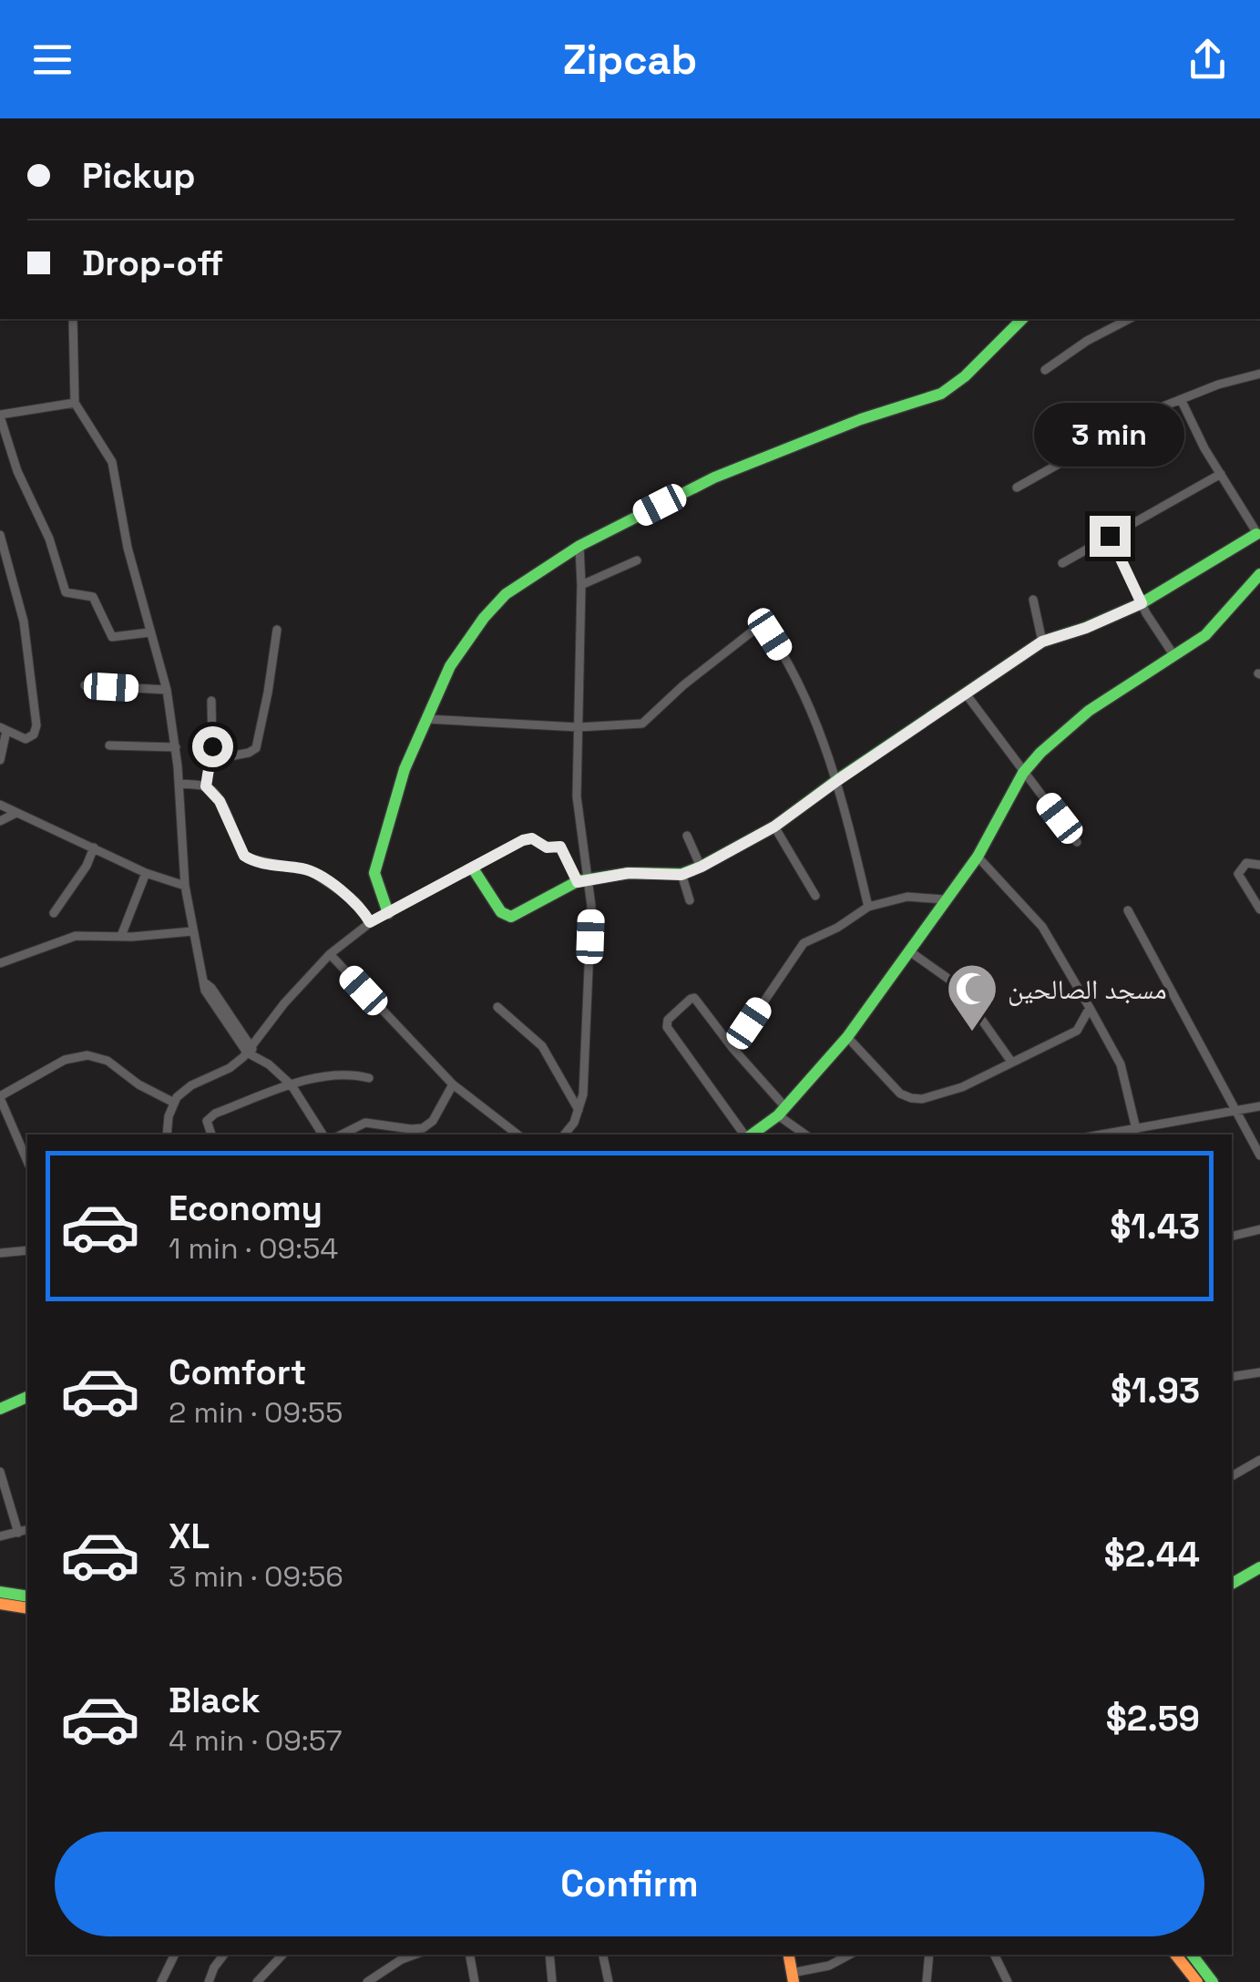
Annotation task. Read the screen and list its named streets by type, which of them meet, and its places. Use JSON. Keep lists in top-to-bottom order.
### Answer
{
  "places": {
    "mosque": ["مسجد الصالحين"]
  },
  "page": {
    "header": "Zipcab",
    "banner": ["Pickup", "Drop-off"],
    "bubble": "3 min",
    "list": [
      {
        "name": "Economy",
        "note": "1 min · 09:54",
        "value": "$1.43"
      },
      {
        "name": "Comfort",
        "note": "2 min · 09:55",
        "value": "$1.93"
      },
      {
        "name": "XL",
        "note": "3 min · 09:56",
        "value": "$2.44"
      },
      {
        "name": "Black",
        "note": "4 min · 09:57",
        "value": "$2.59"
      }
    ],
    "buttons": "Confirm"
  }
}
